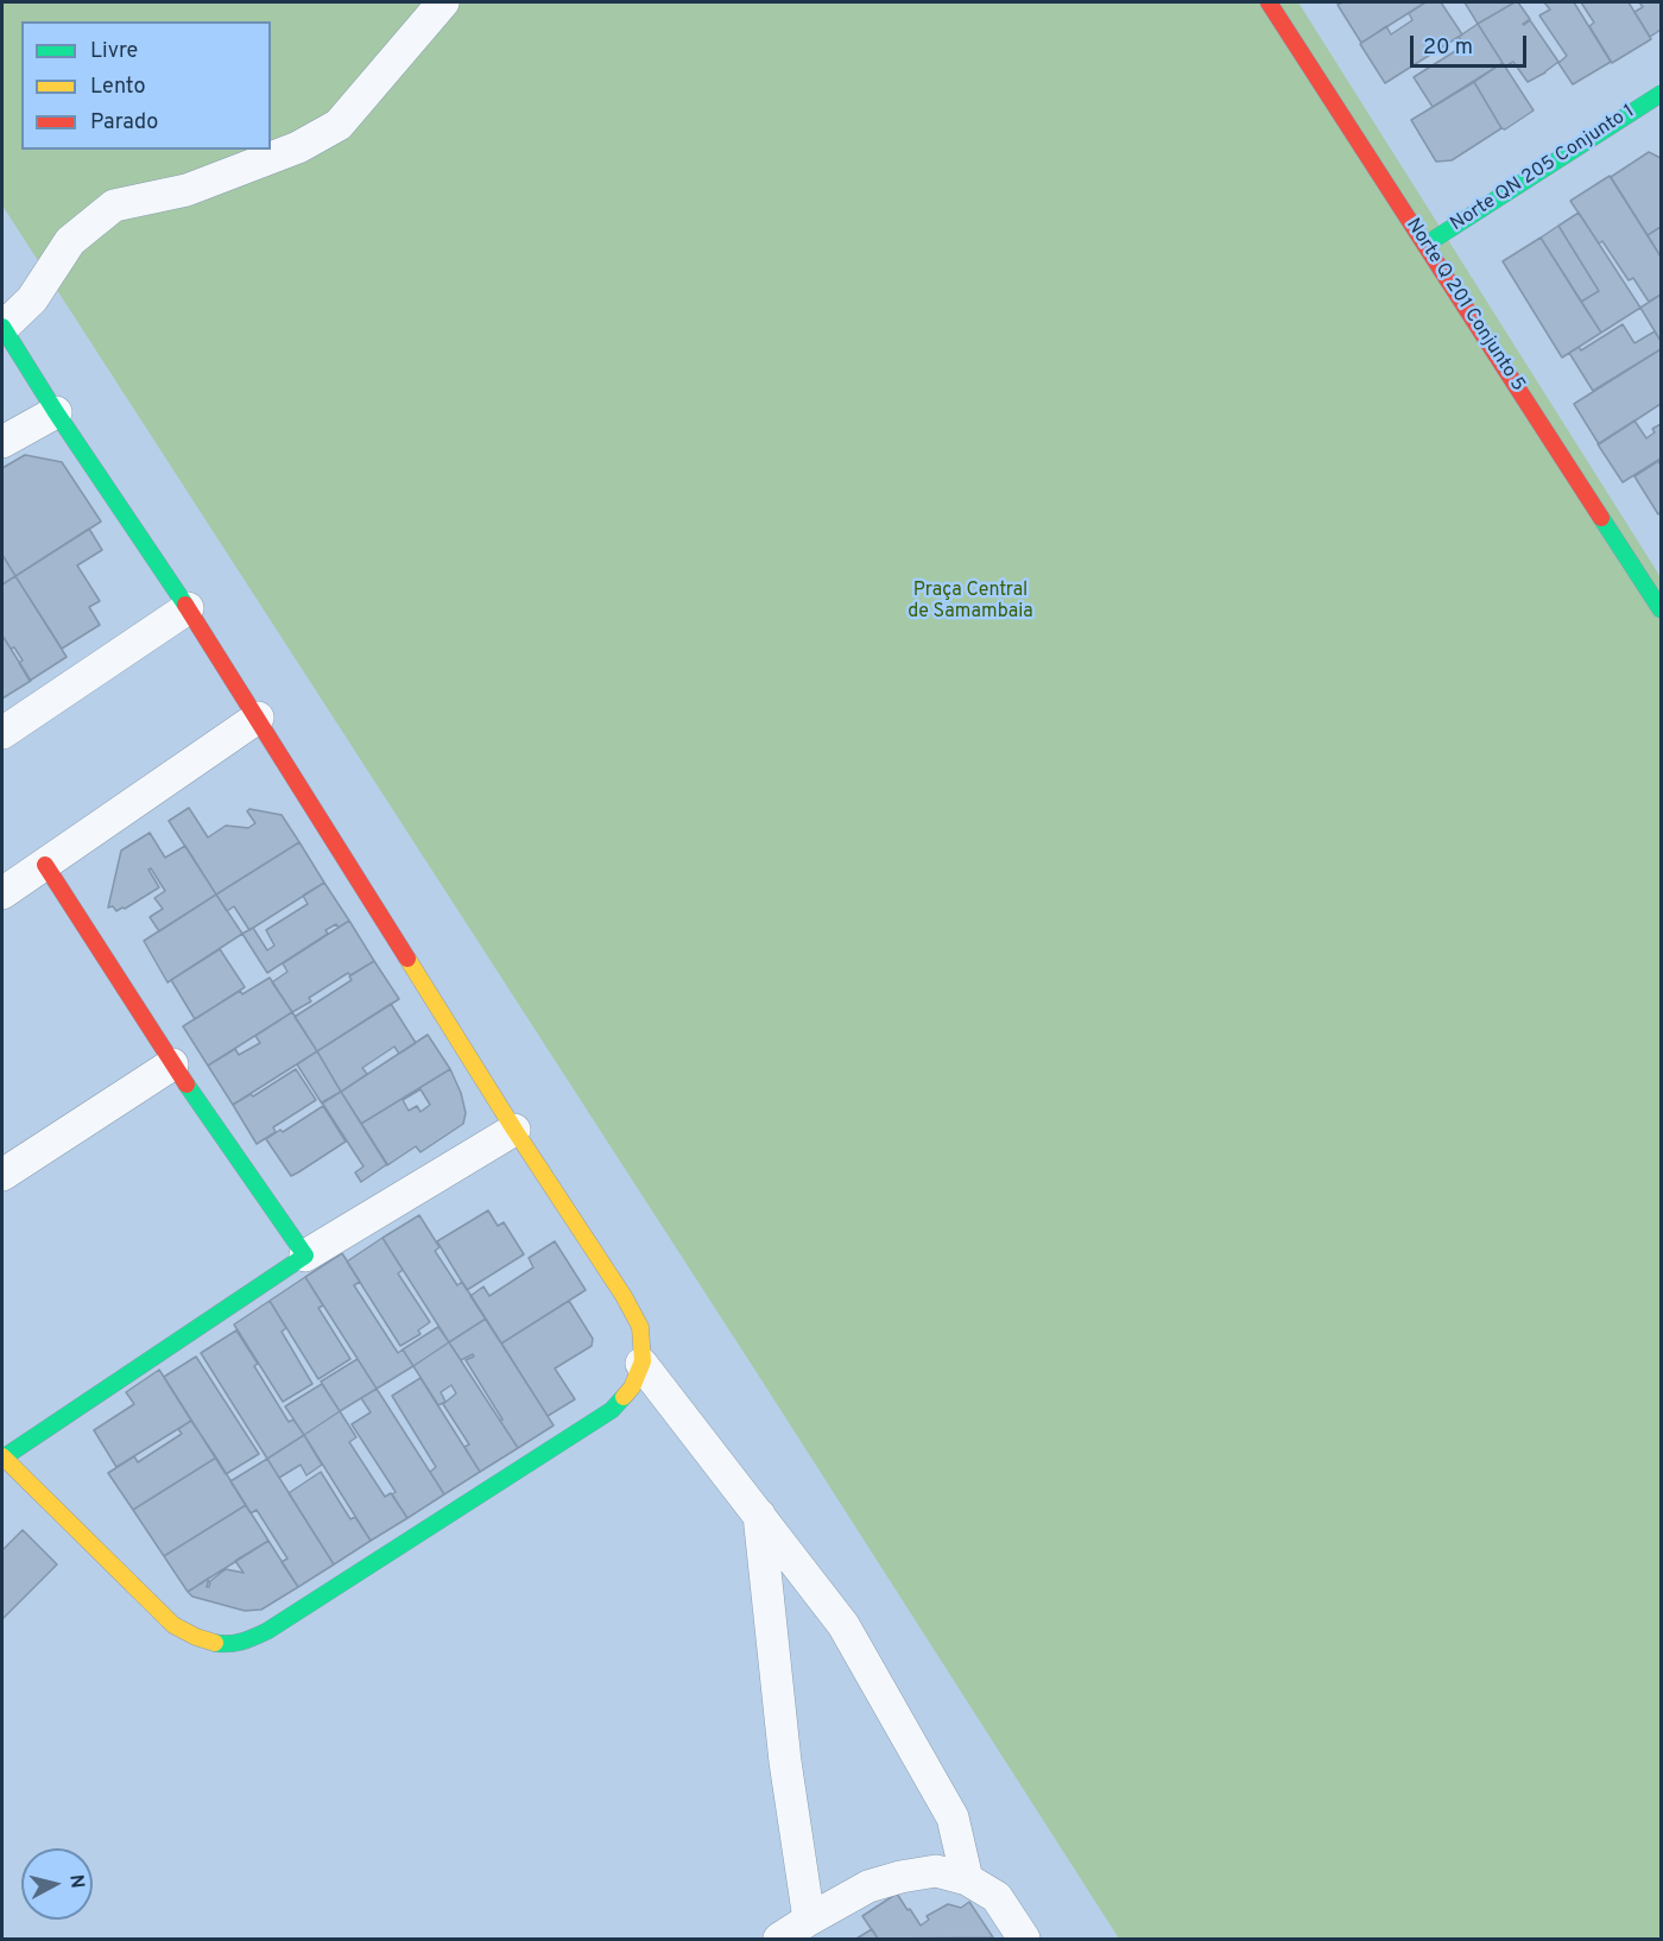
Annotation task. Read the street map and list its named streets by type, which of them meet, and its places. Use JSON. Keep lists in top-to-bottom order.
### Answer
{
  "streets": {
    "street": ["Norte QN 205 Conjunto 1", "Norte Q 201 Conjunto 5"]
  },
  "crossings": [
    ["Norte QN 205 Conjunto 1", "Norte Q 201 Conjunto 5"]
  ],
  "parks": ["Praça Central de Samambaia"],
  "legend": ["Livre", "Lento", "Parado"],
  "scale_bar": "20 m",
  "north": "right"
}
